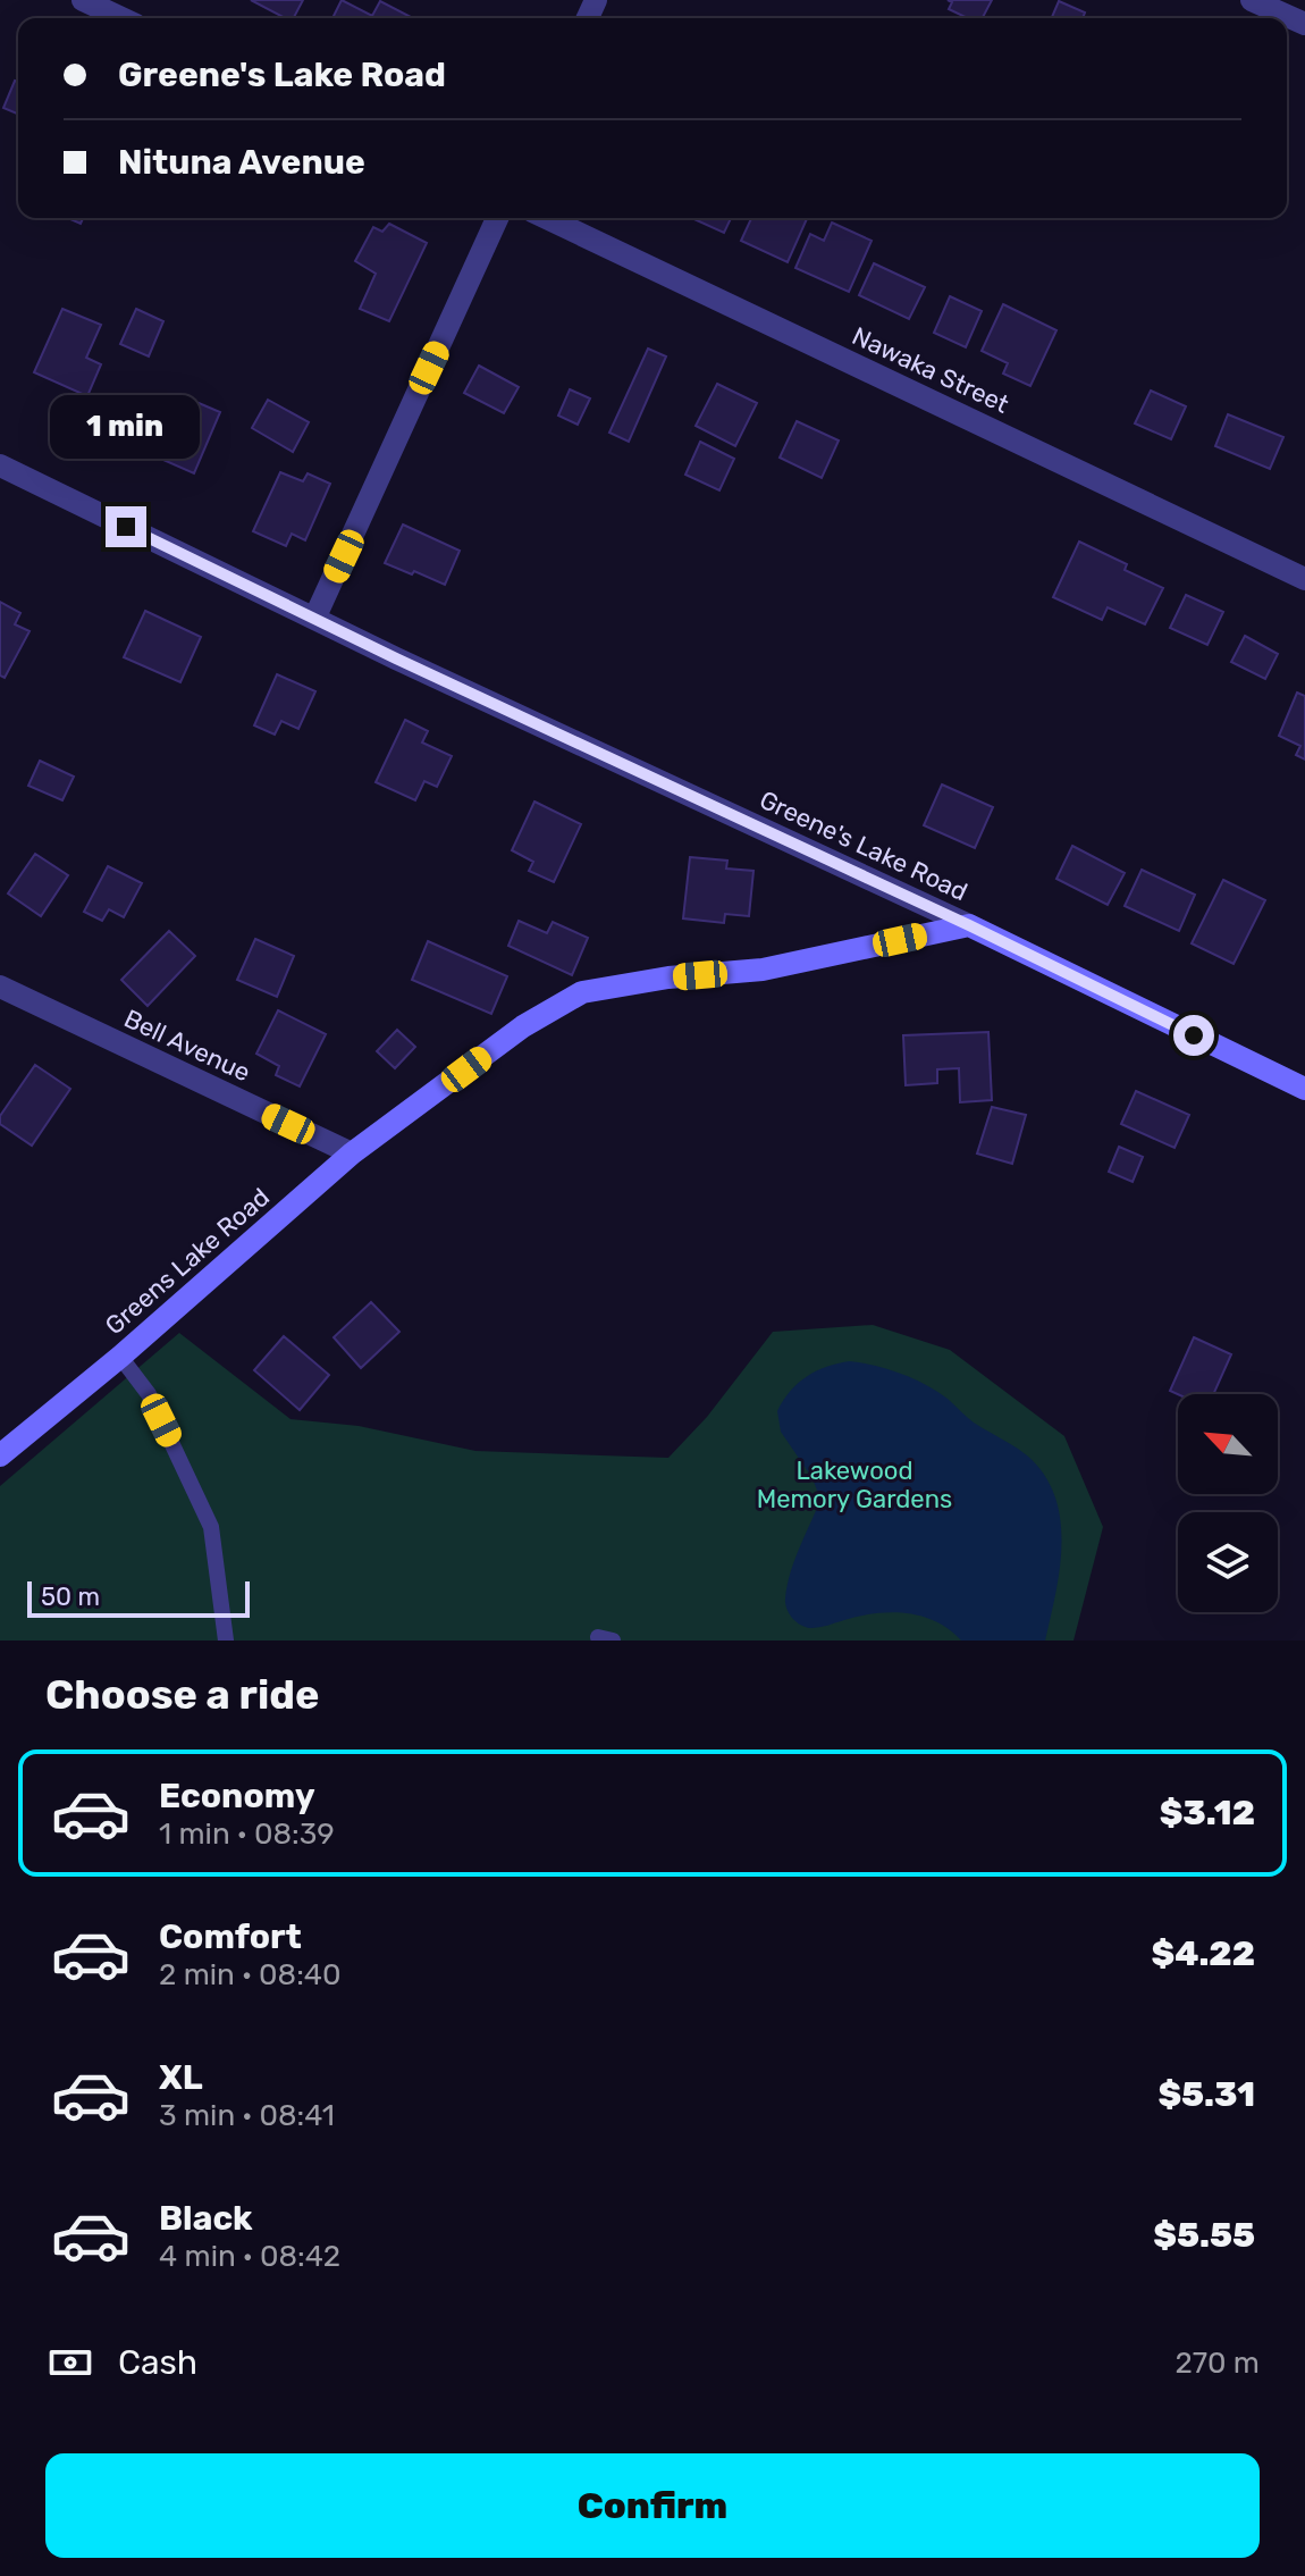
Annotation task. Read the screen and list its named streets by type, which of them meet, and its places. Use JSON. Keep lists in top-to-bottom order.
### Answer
{
  "streets": {
    "street": [
      "Nawaka Street",
      "Greene's Lake Road",
      "Bell Avenue",
      "Greens Lake Road"
    ]
  },
  "crossings": [
    ["Greene's Lake Road", "Greens Lake Road"],
    ["Bell Avenue", "Greens Lake Road"]
  ],
  "parks": ["Lakewood Memory Gardens"],
  "scale_bar": "50 m",
  "north": "top left",
  "page": {
    "banner": ["Greene's Lake Road", "Nituna Avenue"],
    "bubble": "1 min",
    "scale": "50 m",
    "heading": "Choose a ride",
    "list": [
      {
        "name": "Economy",
        "note": "1 min · 08:39",
        "value": "$3.12"
      },
      {
        "name": "Comfort",
        "note": "2 min · 08:40",
        "value": "$4.22"
      },
      {
        "name": "XL",
        "note": "3 min · 08:41",
        "value": "$5.31"
      },
      {
        "name": "Black",
        "note": "4 min · 08:42",
        "value": "$5.55"
      }
    ],
    "pay": ["Cash", "270 m"],
    "buttons": "Confirm"
  }
}
